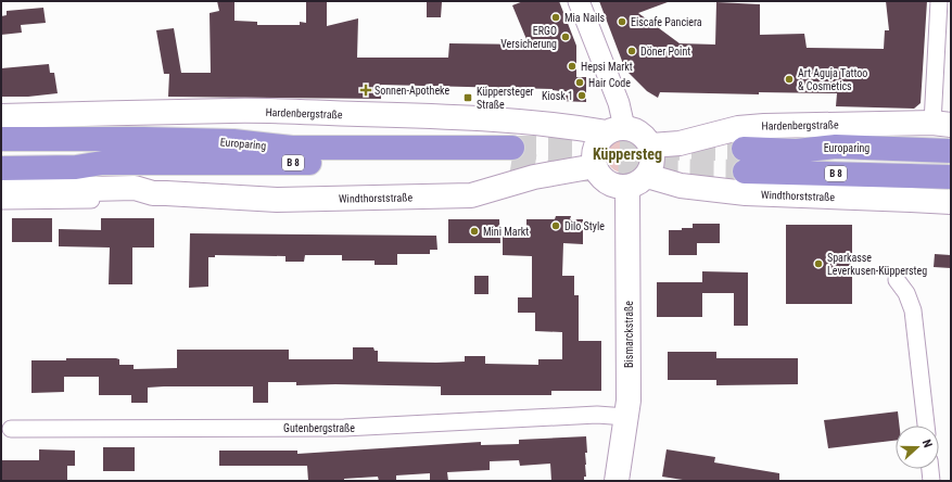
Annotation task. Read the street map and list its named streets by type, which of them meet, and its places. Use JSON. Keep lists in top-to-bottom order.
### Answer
{
  "streets": {
    "highway": ["Europaring", "B 8"],
    "main road": ["Hardenbergstraße", "Windthorststraße", "Bismarckstraße"],
    "street": ["Gutenbergstraße"]
  },
  "crossings": [
    ["Hardenbergstraße", "Windthorststraße"],
    ["Hardenbergstraße", "Bismarckstraße"],
    ["Windthorststraße", "Bismarckstraße"],
    ["Bismarckstraße", "Gutenbergstraße"]
  ],
  "districts": ["Küppersteg"],
  "places": {
    "other": [
      "Mia Nails",
      "Eiscafe Panciera",
      "ERGO Versicherung",
      "Döner Point",
      "Hepsi Markt",
      "Art Aguja Tattoo & Cosmetics",
      "Hair Code",
      "Kiosk 1",
      "Dilo Style",
      "Mini Markt",
      "Sparkasse Leverkusen-Küppersteg"
    ],
    "health": ["Sonnen-Apotheke"],
    "transit": ["Küppersteger Straße"]
  },
  "north": "right"
}
